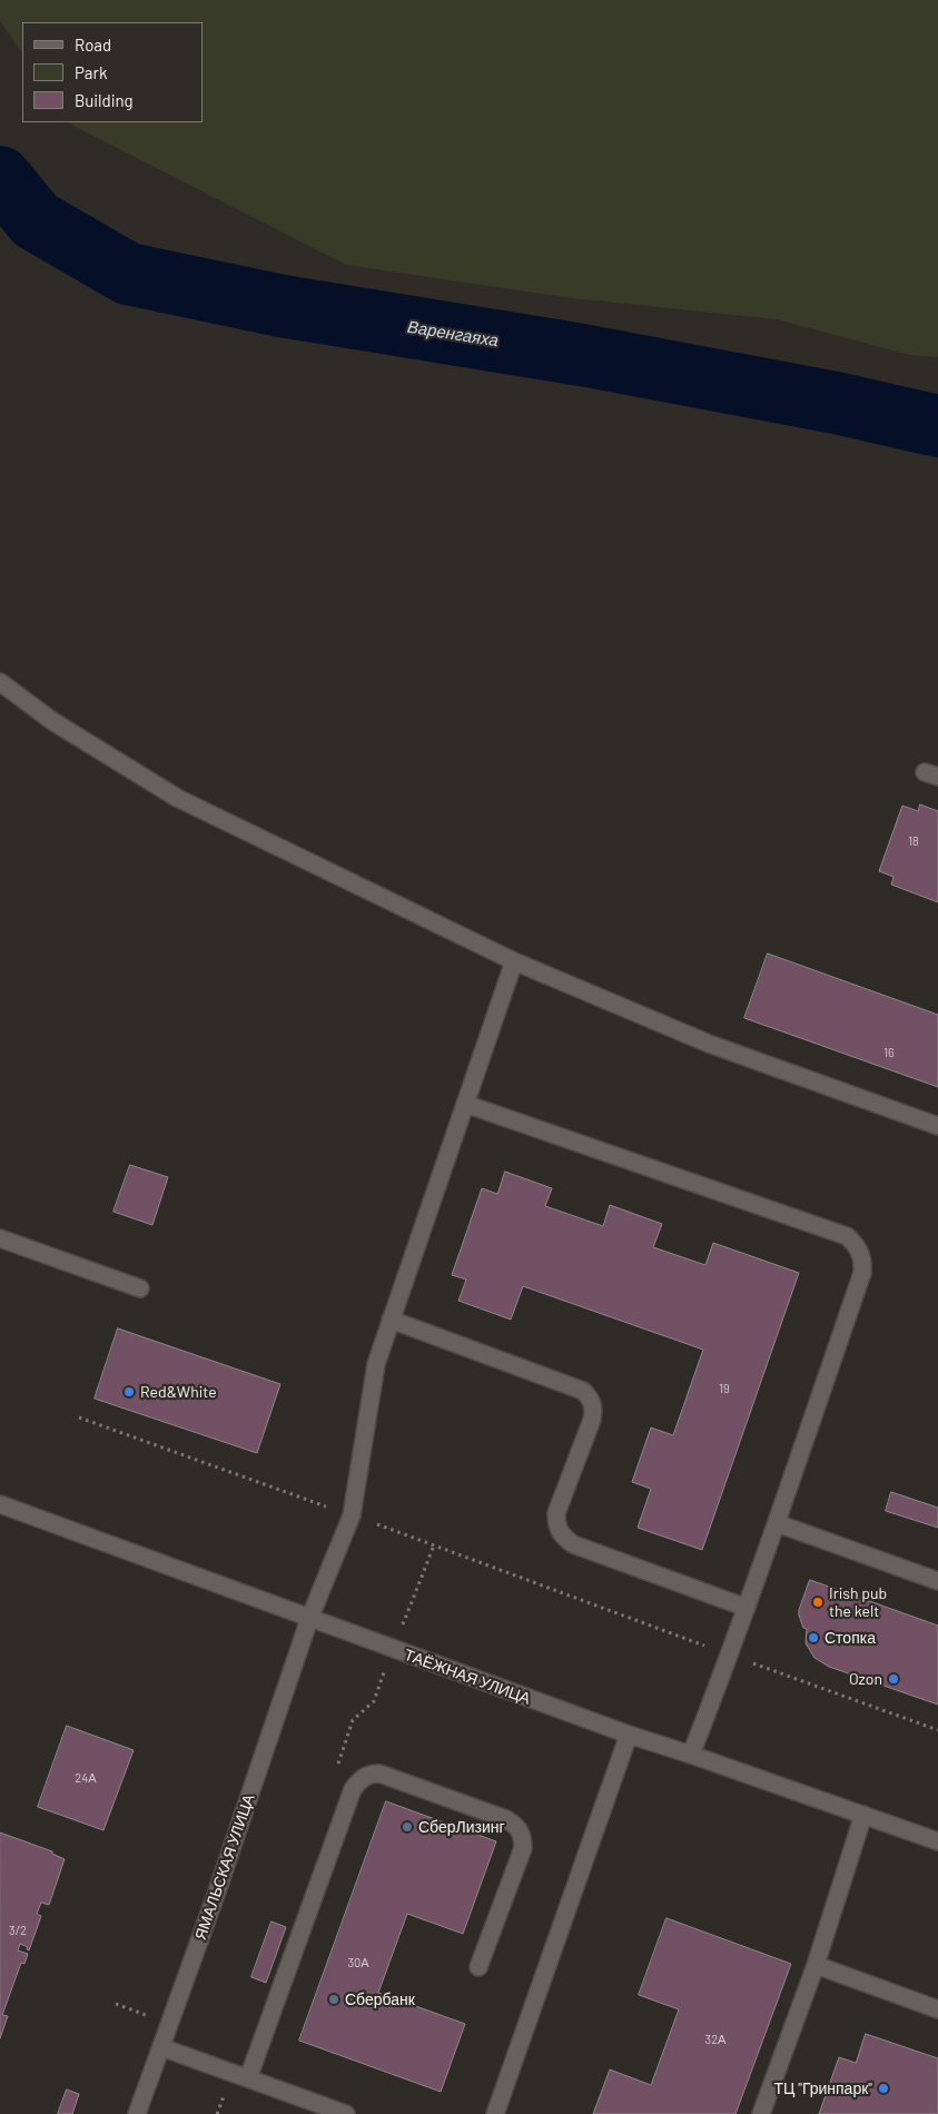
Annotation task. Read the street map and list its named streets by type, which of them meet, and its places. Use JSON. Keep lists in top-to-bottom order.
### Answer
{
  "streets": {
    "street": ["ТАЁЖНАЯ УЛИЦА", "ЯМАЛЬСКАЯ УЛИЦА"]
  },
  "crossings": [
    ["ТАЁЖНАЯ УЛИЦА", "ЯМАЛЬСКАЯ УЛИЦА"]
  ],
  "water": ["Варенгаяха"],
  "places": [
    "Red&White",
    "Irish pub the kelt",
    "Стопка",
    "Ozon",
    "СберЛизинг",
    "Сбербанк",
    "ТЦ \"Гринпарк\""
  ],
  "house_numbers": [
    "18",
    "16",
    "19",
    "24А",
    "3/2",
    "30А",
    "32А"
  ],
  "legend": ["Road", "Park", "Building"]
}
